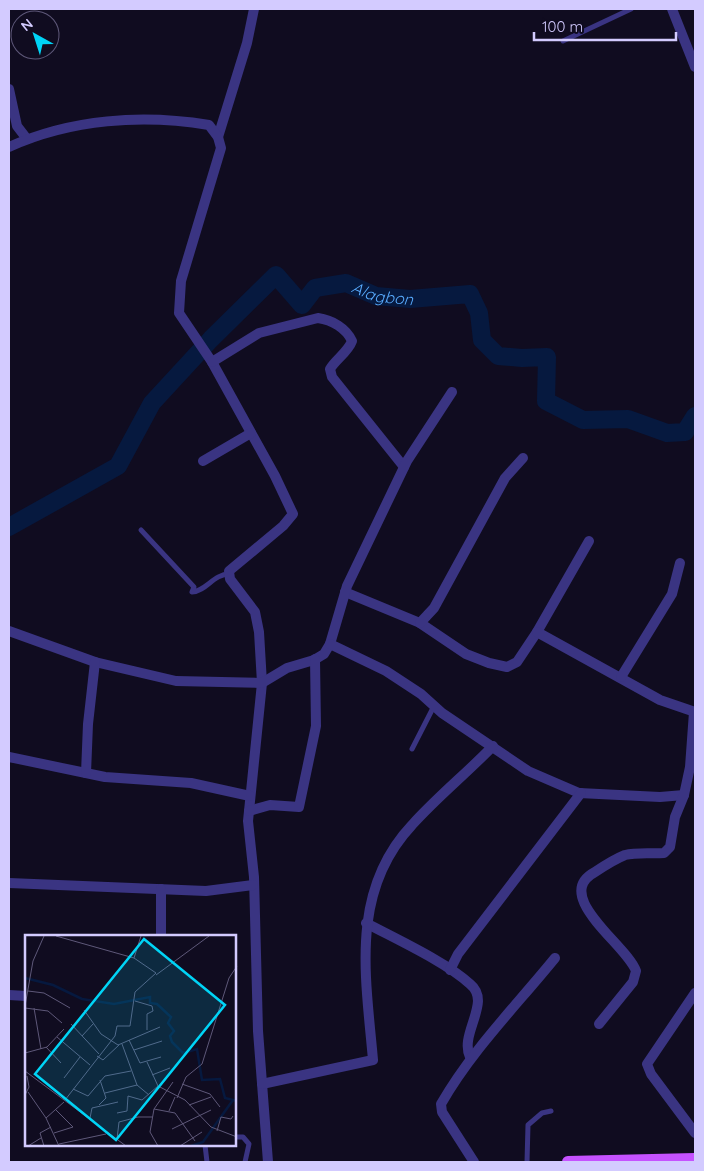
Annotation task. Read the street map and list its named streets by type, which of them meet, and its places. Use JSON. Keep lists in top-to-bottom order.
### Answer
{
  "water": ["Alagbon"],
  "scale_bar": "100 m",
  "north": "top left"
}
